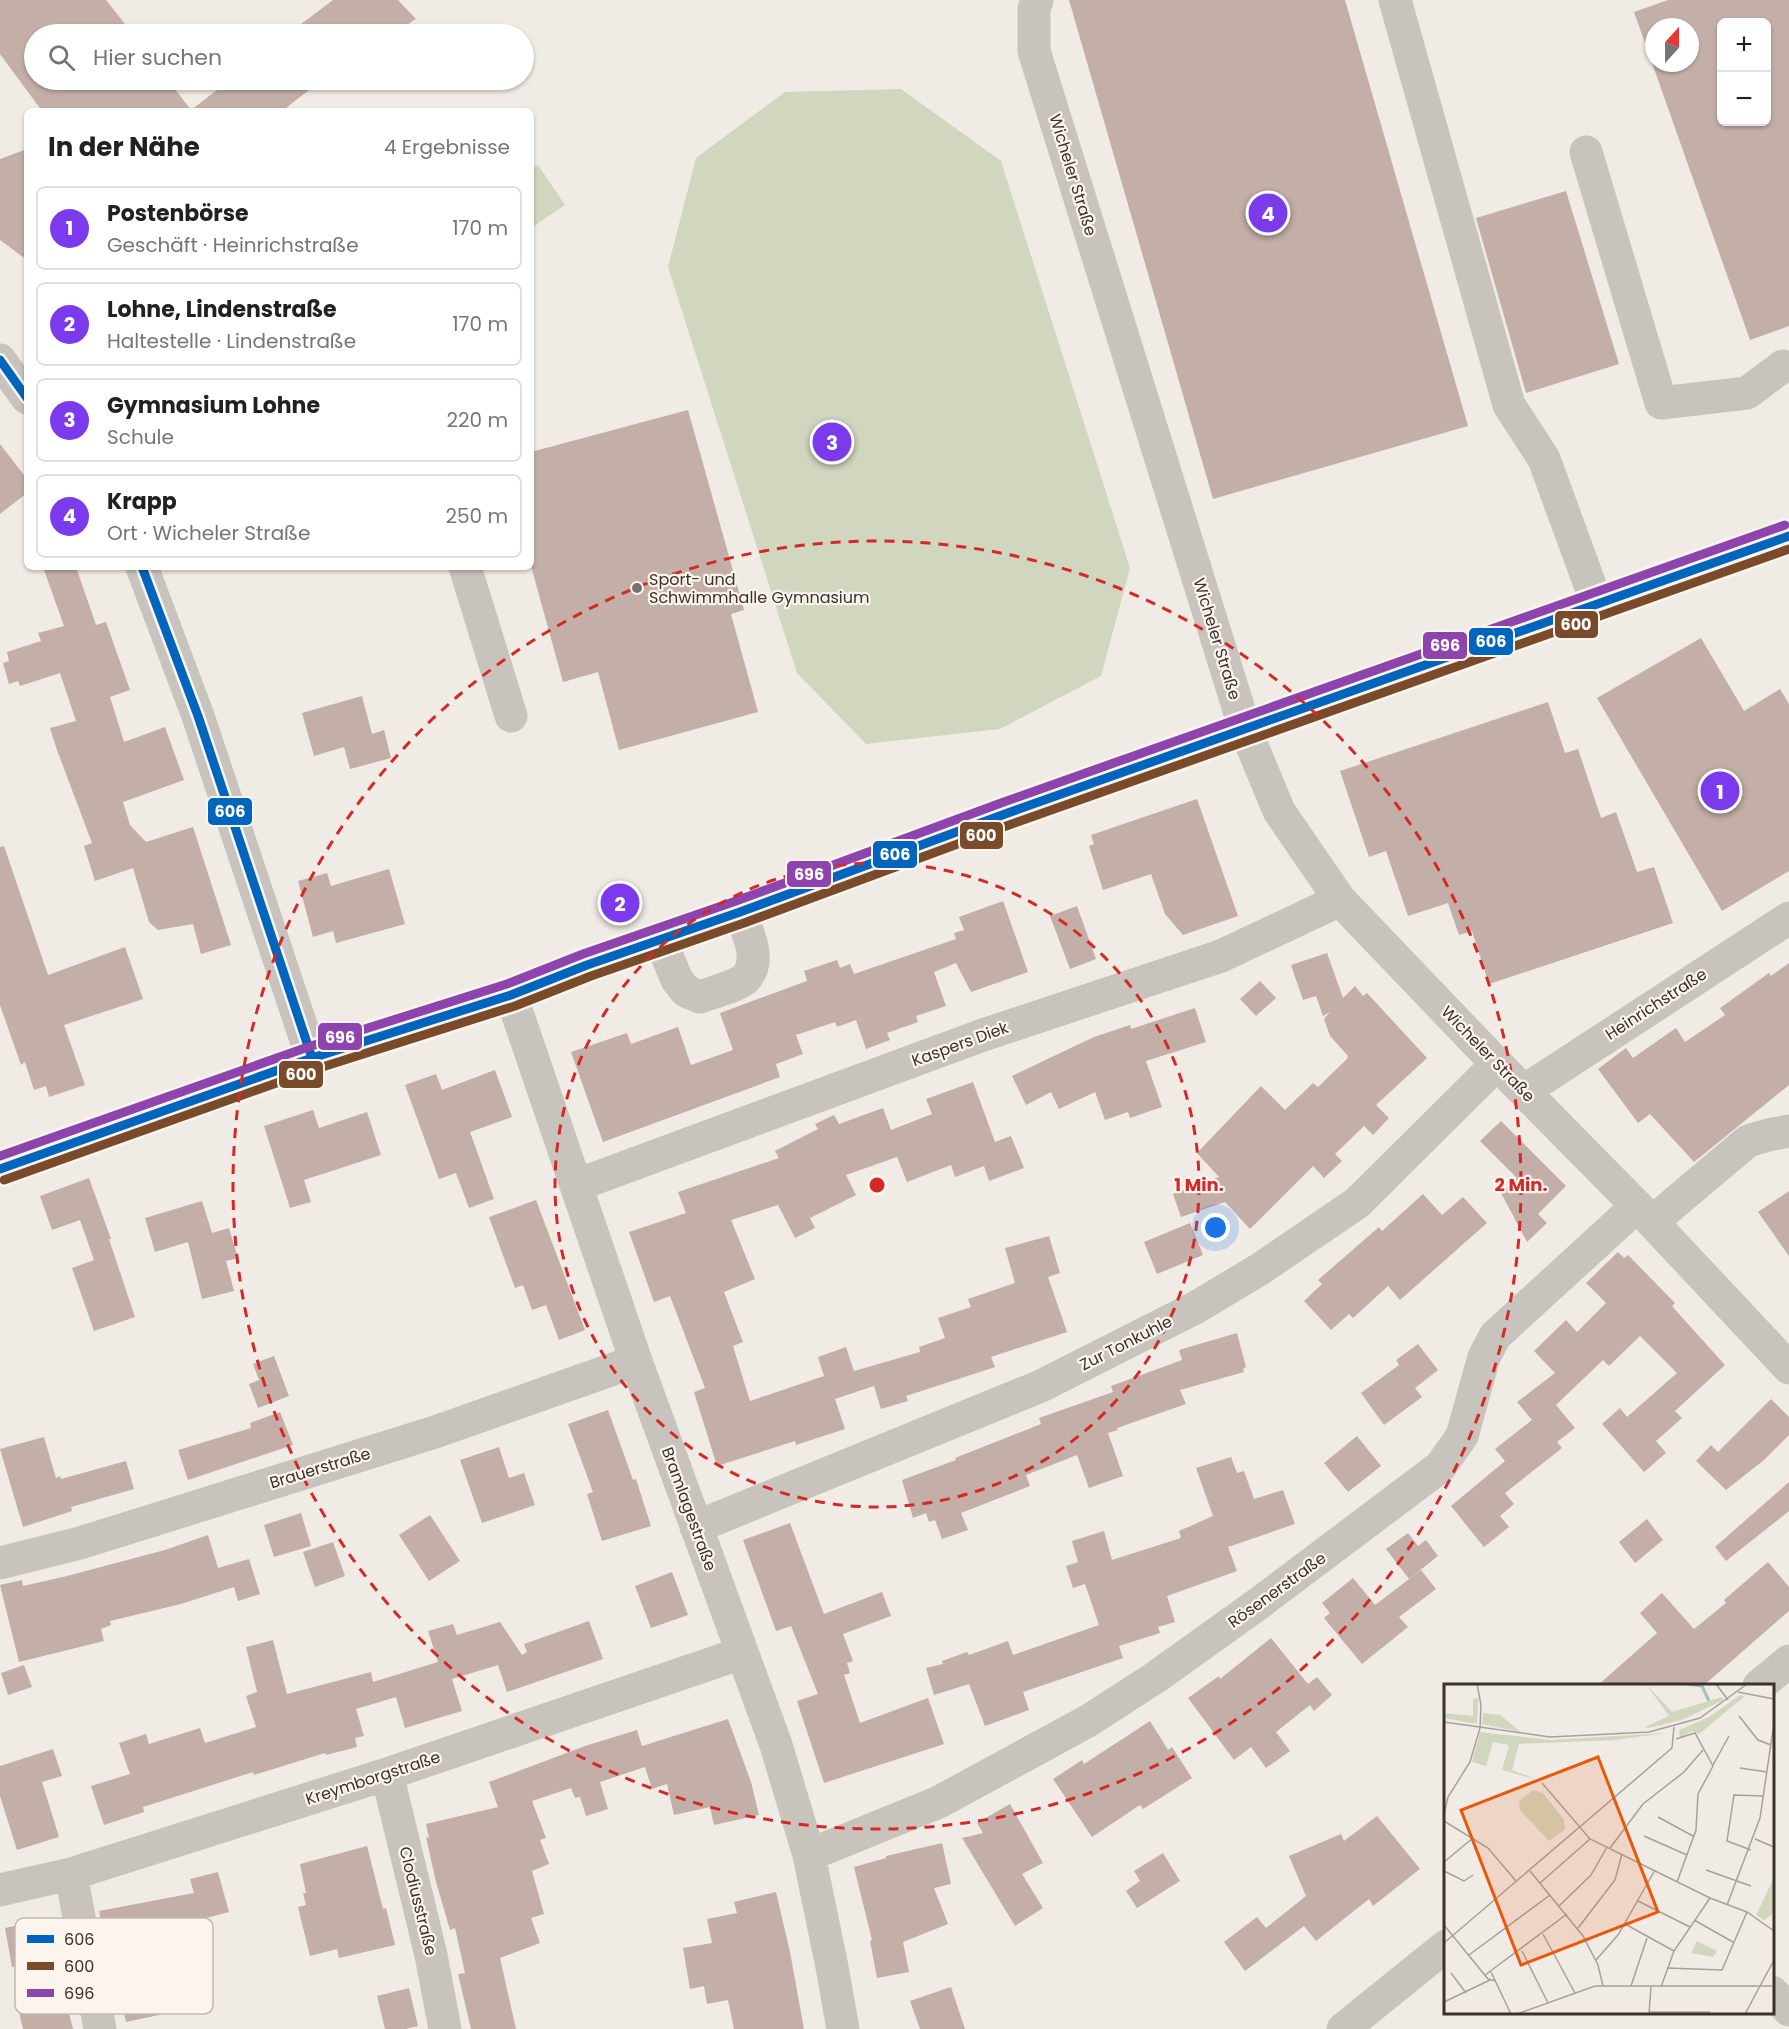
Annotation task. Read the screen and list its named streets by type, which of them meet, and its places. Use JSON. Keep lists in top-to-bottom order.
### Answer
{
  "streets": {
    "street": [
      "Wicheler Straße",
      "Heinrichstraße",
      "Kaspers Diek",
      "Zur Tonkuhle",
      "Brauerstraße",
      "Bramlagestraße",
      "Rösenerstraße",
      "Kreymborgstraße",
      "Clodiusstraße"
    ]
  },
  "crossings": [
    ["Wicheler Straße", "Heinrichstraße"],
    ["Wicheler Straße", "Kaspers Diek"],
    ["Wicheler Straße", "Zur Tonkuhle"],
    ["Wicheler Straße", "Rösenerstraße"],
    ["Kaspers Diek", "Bramlagestraße"],
    ["Zur Tonkuhle", "Bramlagestraße"],
    ["Brauerstraße", "Bramlagestraße"],
    ["Bramlagestraße", "Rösenerstraße"],
    ["Bramlagestraße", "Kreymborgstraße"],
    ["Kreymborgstraße", "Clodiusstraße"]
  ],
  "places": ["Sport- und Schwimmhalle Gymnasium"],
  "lines": ["transit line 606", "transit line 696", "transit line 600"],
  "legend": ["606", "600", "696"],
  "north": "top",
  "page": {
    "map_buttons": ["+", "−"],
    "search": "Hier suchen",
    "heading": ["In der Nähe", "4 Ergebnisse"],
    "list": [
      {
        "mark": "1",
        "name": "Postenbörse",
        "note": "Geschäft · Heinrichstraße",
        "value": "170 m"
      },
      {
        "mark": "2",
        "name": "Lohne, Lindenstraße",
        "note": "Haltestelle · Lindenstraße",
        "value": "170 m"
      },
      {
        "mark": "3",
        "name": "Gymnasium Lohne",
        "note": "Schule",
        "value": "220 m"
      },
      {
        "mark": "4",
        "name": "Krapp",
        "note": "Ort · Wicheler Straße",
        "value": "250 m"
      }
    ],
    "pins": [
      "4",
      "3",
      "1",
      "2"
    ]
  },
  "rings": ["1 Min.", "2 Min."]
}
